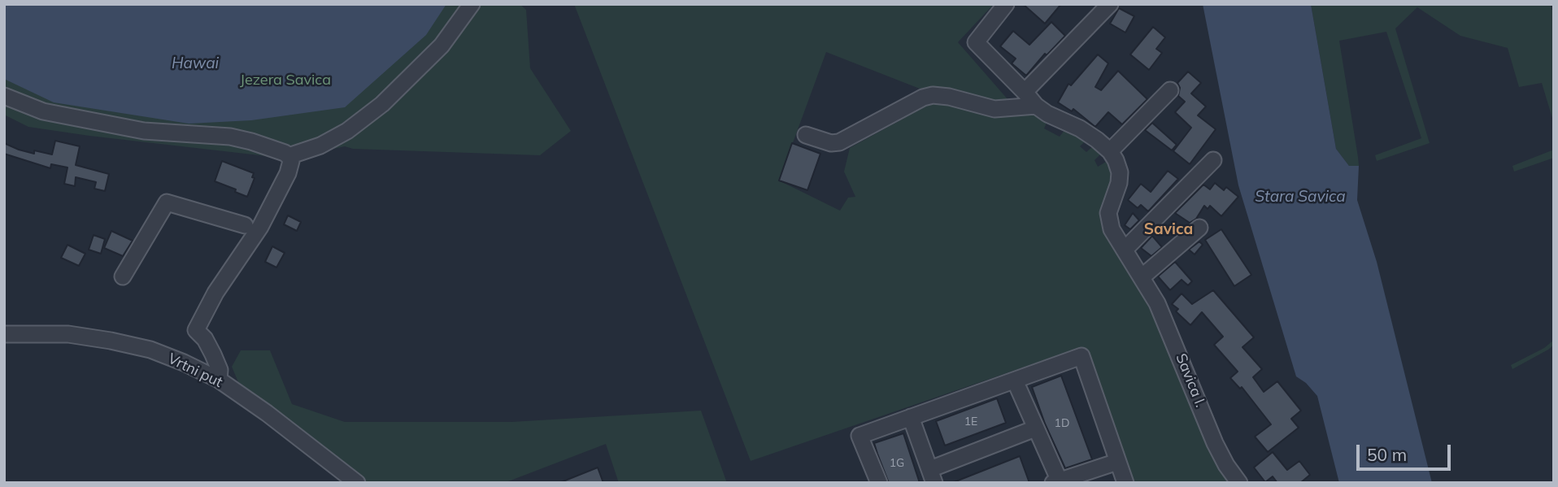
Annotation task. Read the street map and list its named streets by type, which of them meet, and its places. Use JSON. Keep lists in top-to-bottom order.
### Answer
{
  "streets": {
    "street": ["Vrtni put", "Savica I."]
  },
  "districts": ["Savica"],
  "water": ["Hawai", "Stara Savica"],
  "parks": ["Jezera Savica"],
  "house_numbers": ["1E", "1D", "1G"],
  "scale_bar": "50 m"
}
